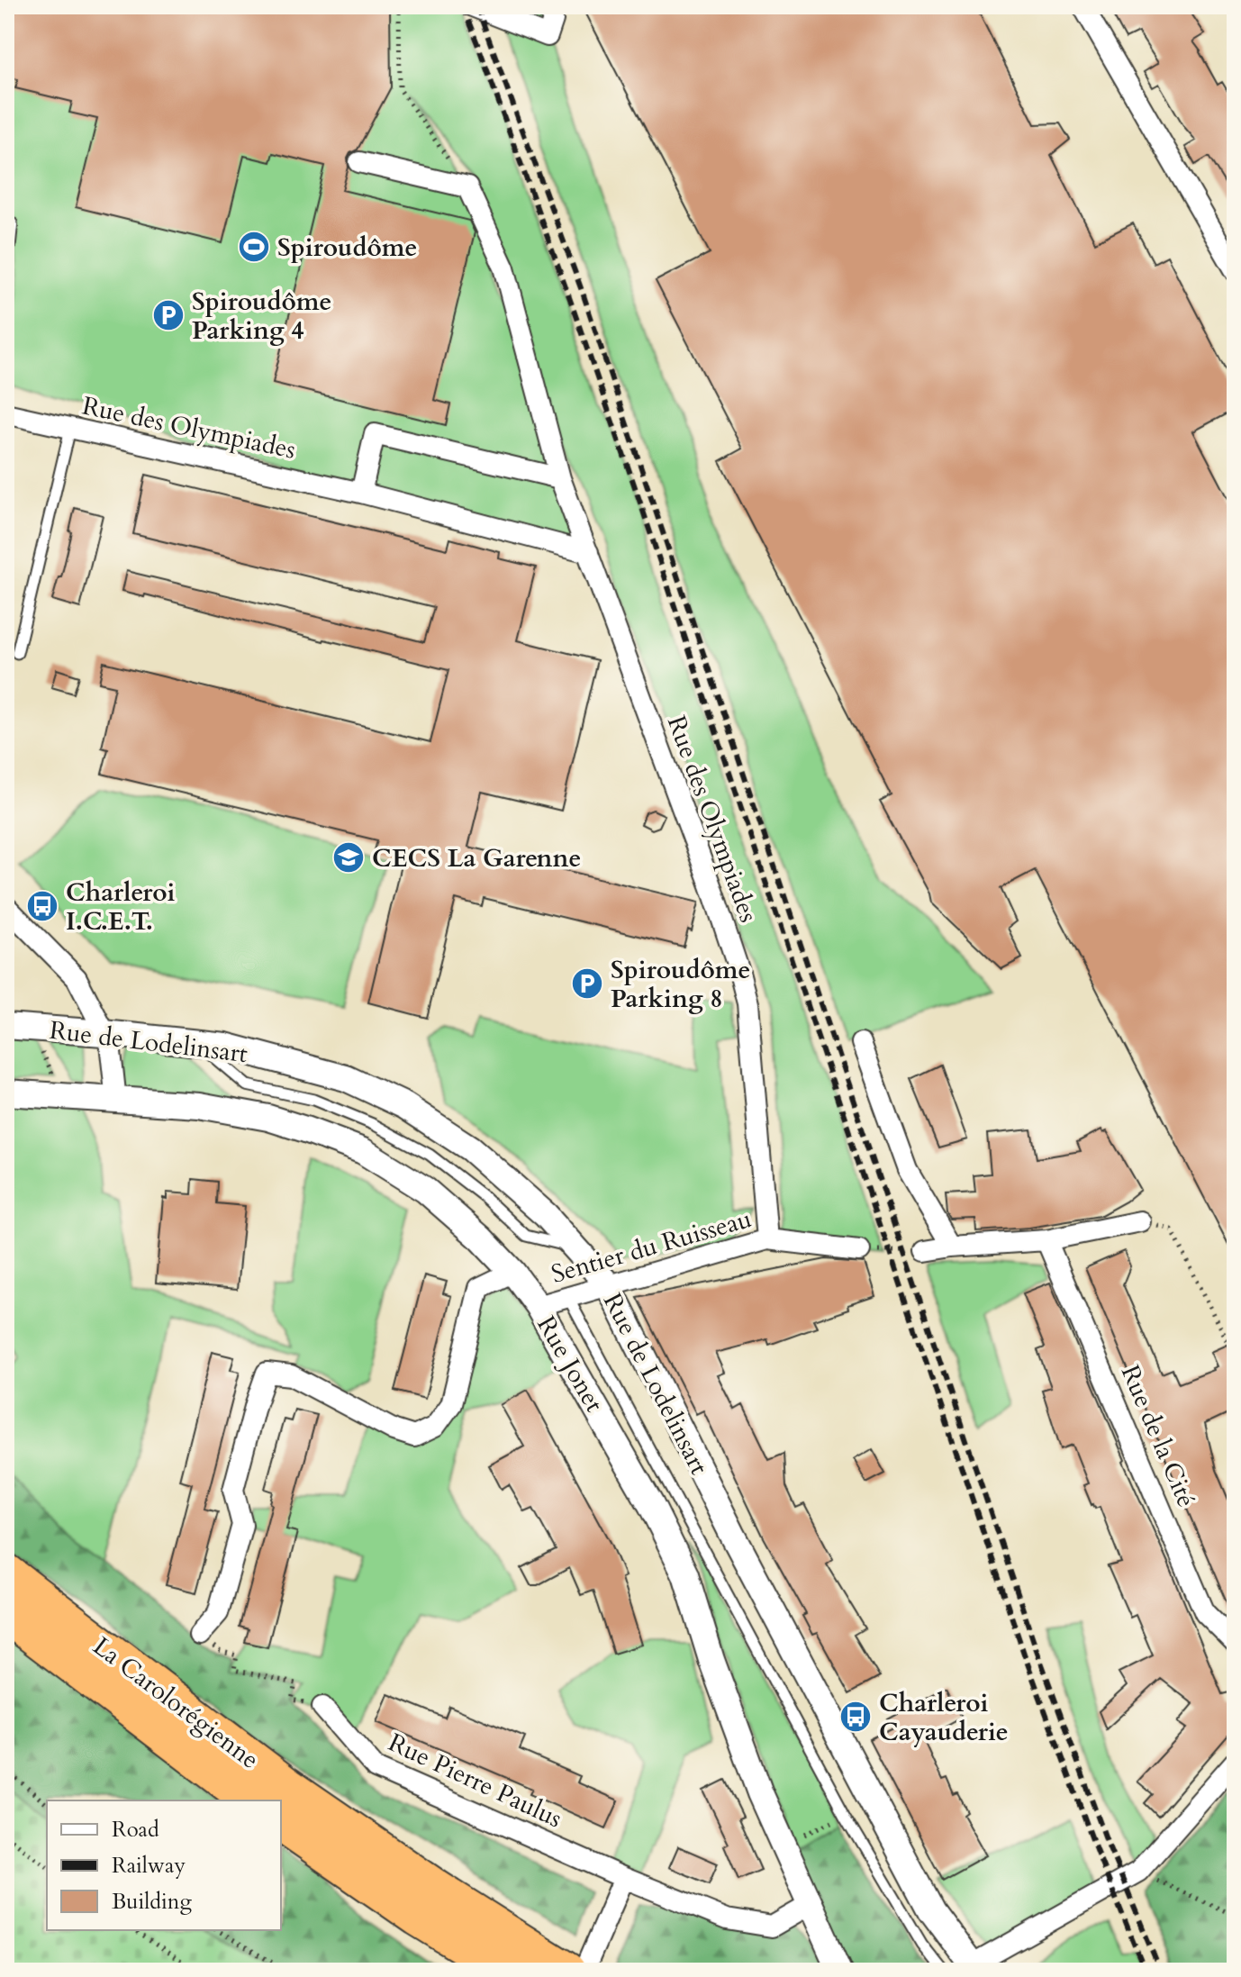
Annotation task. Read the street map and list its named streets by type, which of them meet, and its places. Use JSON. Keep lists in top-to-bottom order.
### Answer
{
  "streets": {
    "highway": ["La Carolorégienne"],
    "street": [
      "Rue des Olympiades",
      "Rue de Lodelinsart",
      "Sentier du Ruisseau",
      "Rue Jonet",
      "Rue de la Cité",
      "Rue Pierre Paulus"
    ]
  },
  "crossings": [
    ["Rue des Olympiades", "Sentier du Ruisseau"],
    ["Rue de Lodelinsart", "Sentier du Ruisseau"],
    ["Sentier du Ruisseau", "Rue Jonet"],
    ["Rue Jonet", "Rue Pierre Paulus"]
  ],
  "places": {
    "sports": ["Spiroudôme"],
    "parking": ["Spiroudôme Parking 4", "Spiroudôme Parking 8"],
    "school or university": ["CECS La Garenne"],
    "bus stop": ["Charleroi I.C.E.T.", "Charleroi Cayauderie"]
  },
  "legend": ["Road", "Railway", "Building"]
}
